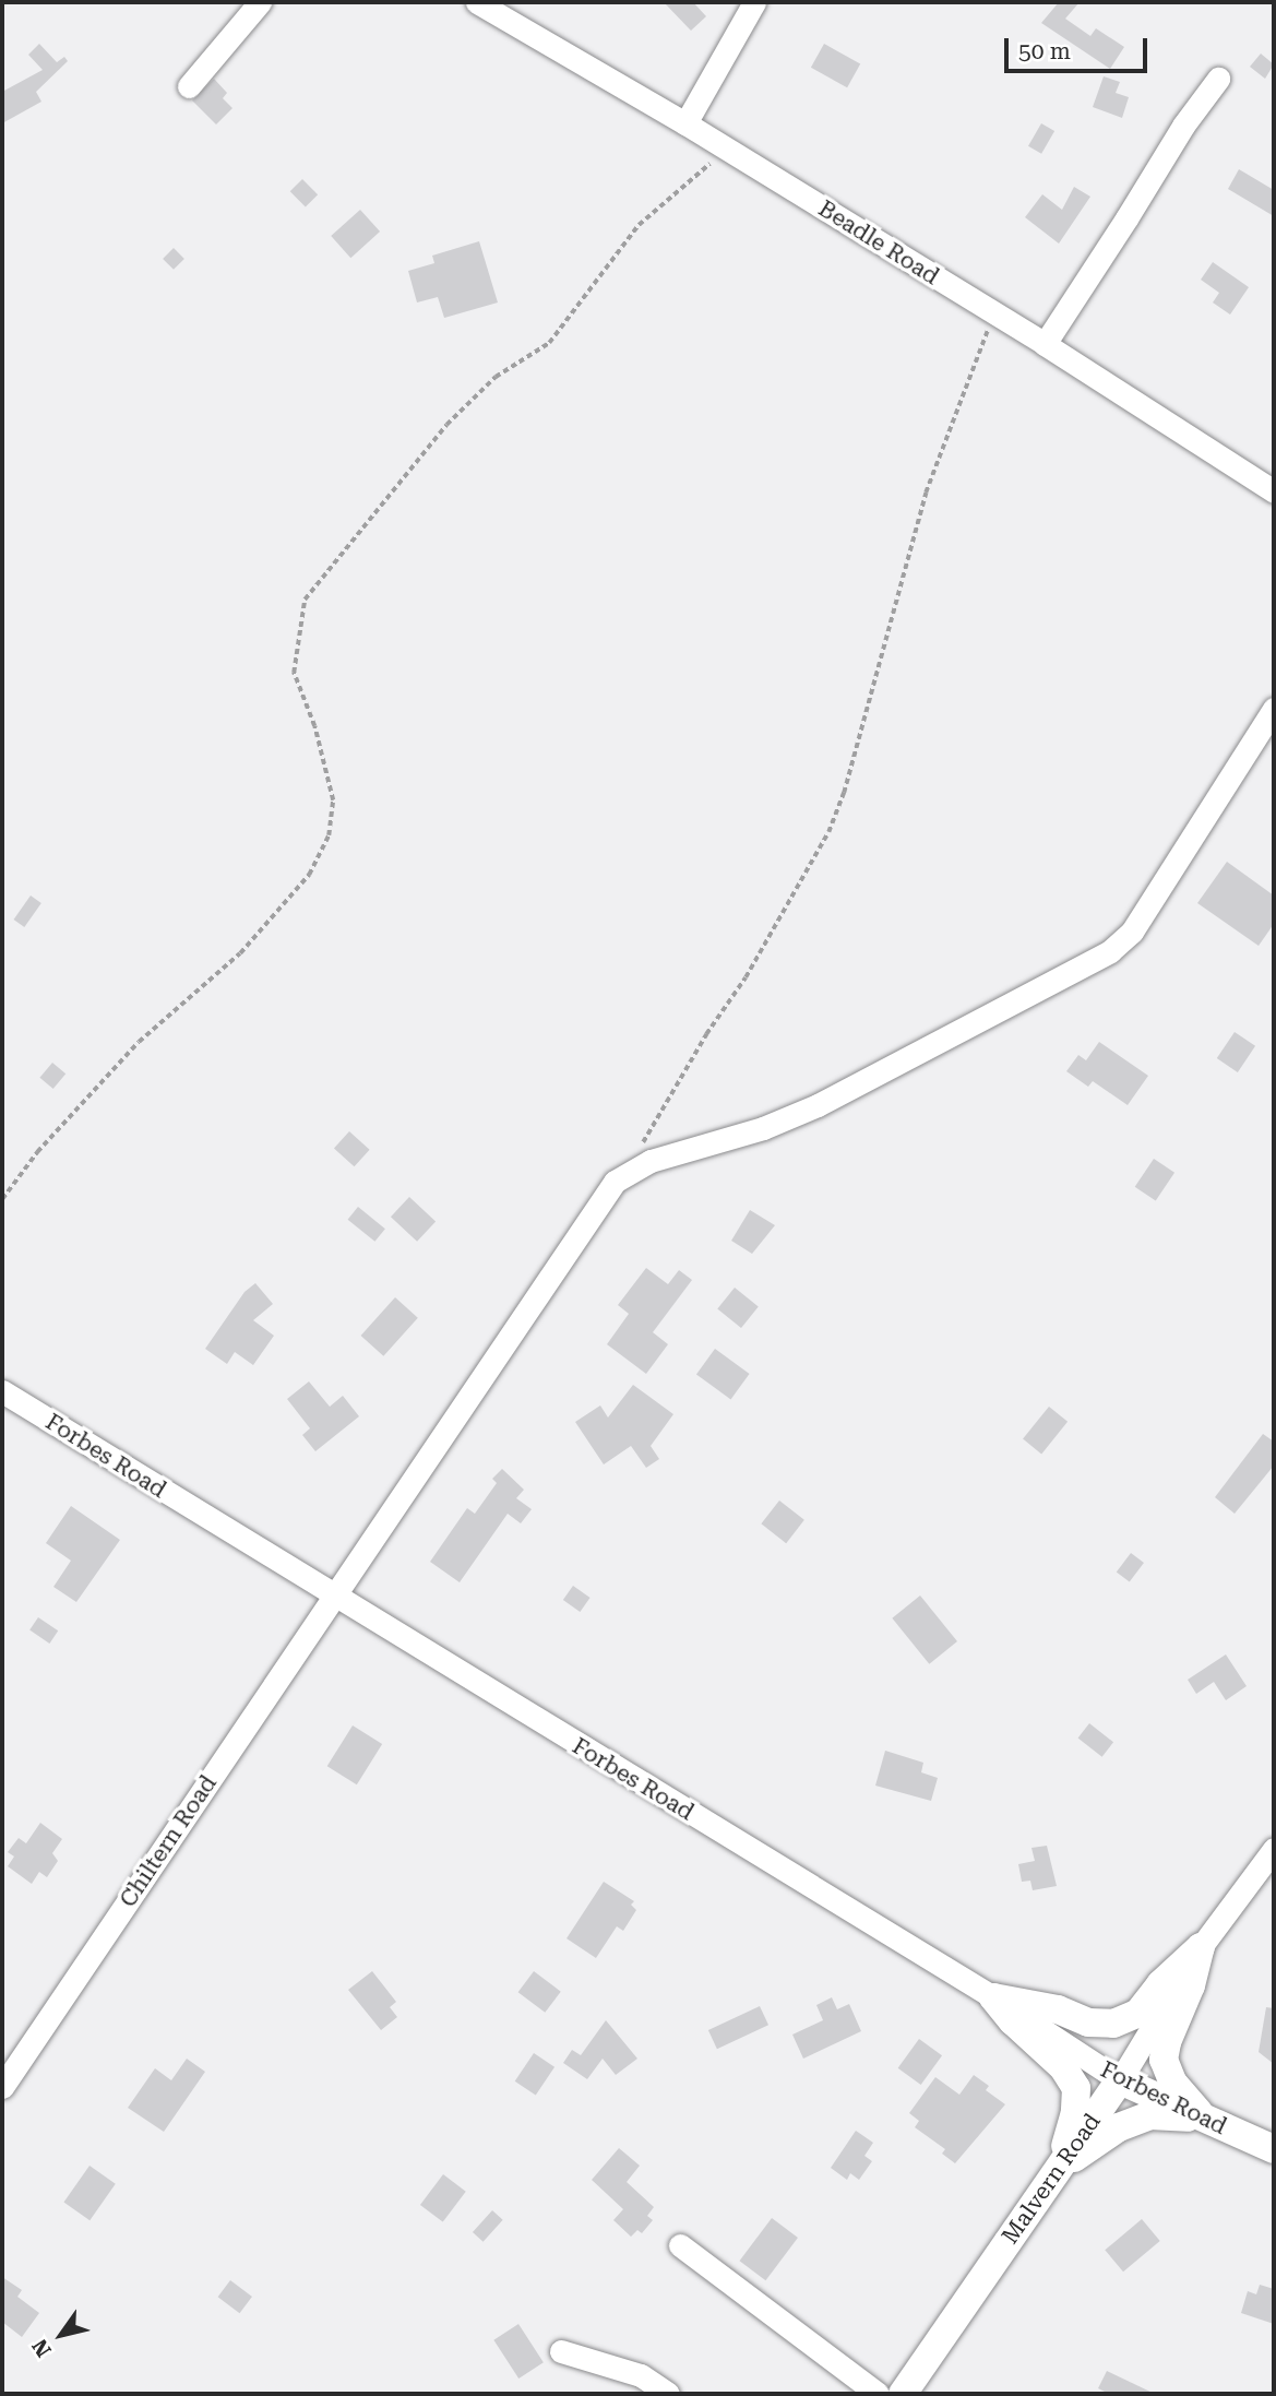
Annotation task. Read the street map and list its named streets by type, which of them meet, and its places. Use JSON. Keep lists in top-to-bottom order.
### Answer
{
  "streets": {
    "main road": ["Forbes Road", "Malvern Road"],
    "street": ["Beadle Road", "Chiltern Road"]
  },
  "crossings": [
    ["Forbes Road", "Chiltern Road"],
    ["Forbes Road", "Malvern Road"]
  ],
  "scale_bar": "50 m",
  "north": "bottom left"
}
